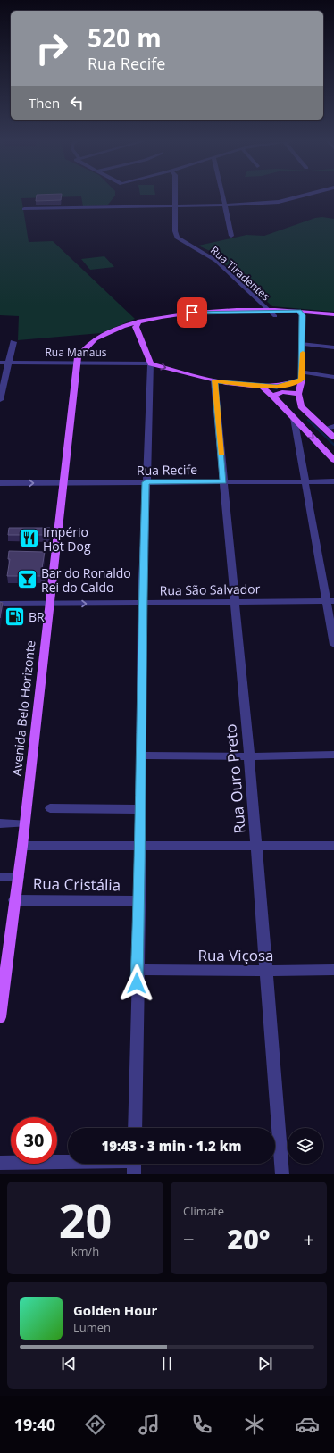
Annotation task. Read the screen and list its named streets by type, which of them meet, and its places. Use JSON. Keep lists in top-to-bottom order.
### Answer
{
  "streets": {
    "main road": ["Avenida Belo Horizonte"],
    "street": [
      "Rua Tiradentes",
      "Rua Manaus",
      "Rua Recife",
      "Rua São Salvador",
      "Rua Ouro Preto",
      "Rua Cristália",
      "Rua Viçosa"
    ]
  },
  "crossings": [
    ["Rua Tiradentes", "Avenida Belo Horizonte"],
    ["Rua Manaus", "Avenida Belo Horizonte"],
    ["Rua Recife", "Avenida Belo Horizonte"],
    ["Rua Recife", "Rua Ouro Preto"],
    ["Rua São Salvador", "Avenida Belo Horizonte"],
    ["Rua São Salvador", "Rua Ouro Preto"],
    ["Avenida Belo Horizonte", "Rua Cristália"],
    ["Rua Ouro Preto", "Rua Viçosa"]
  ],
  "places": {
    "restaurant": ["Império Hot Dog"],
    "bar": ["Bar do Ronaldo Rei do Caldo"],
    "fuel station": ["BR"]
  },
  "page": {
    "turn": ["520 m", "Rua Recife"],
    "then": "Then",
    "limit": "30",
    "trip": "19:43 · 3 min · 1.2 km",
    "tile": [
      ["20", "km/h"],
      "Climate"
    ],
    "heat": ["−", "20°", "+"],
    "song": ["Golden Hour", "Lumen"],
    "tabs": "19:40"
  }
}
